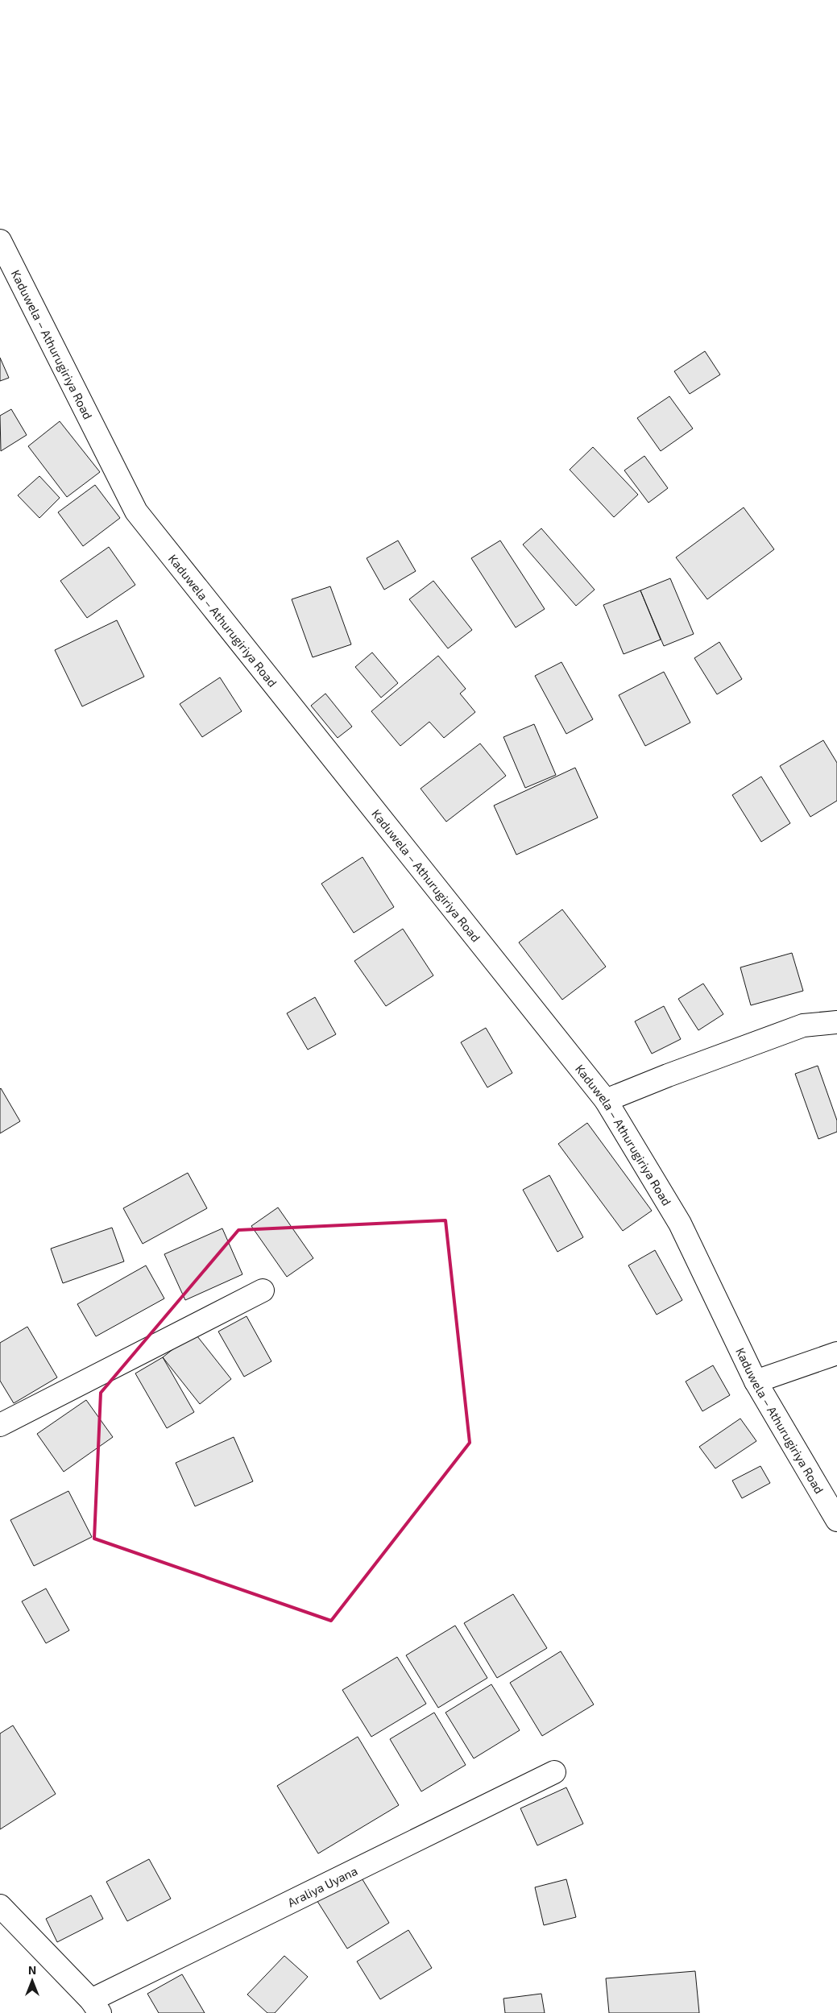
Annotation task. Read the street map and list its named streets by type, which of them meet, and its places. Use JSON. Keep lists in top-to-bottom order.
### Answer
{
  "streets": {
    "main road": ["Kaduwela – Athurugiriya Road", "Araliya Uyana"]
  },
  "north": "top"
}
